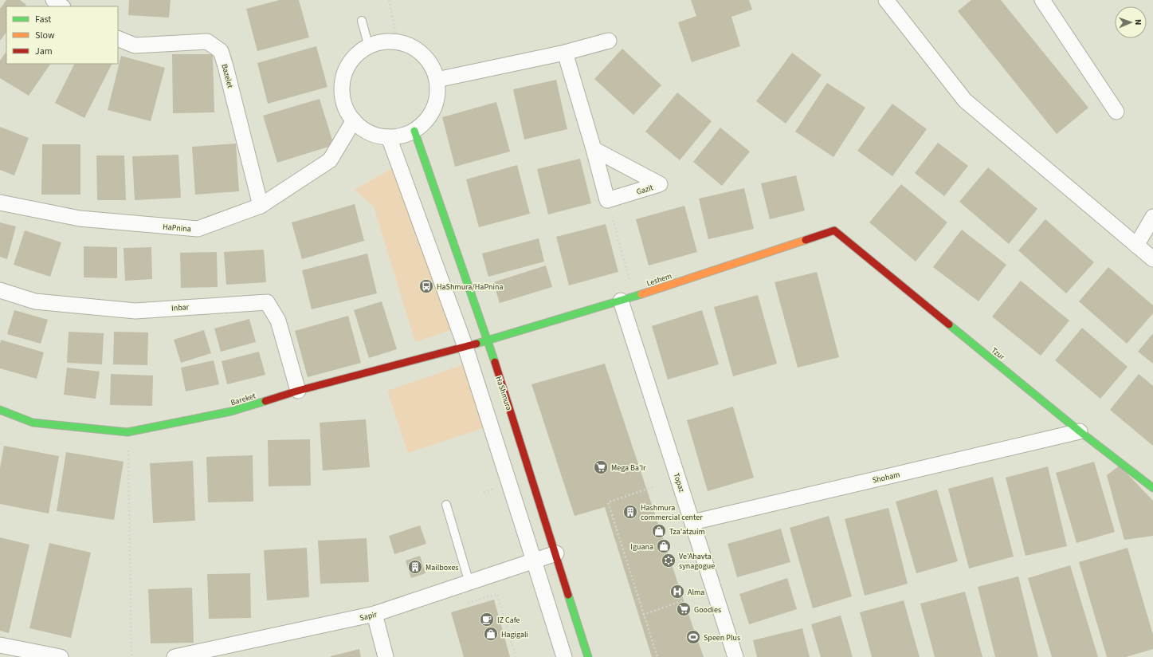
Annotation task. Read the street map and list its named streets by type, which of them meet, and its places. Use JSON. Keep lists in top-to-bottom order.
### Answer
{
  "streets": {
    "street": [
      "Bazelet",
      "Gazit",
      "HaPnina",
      "Leshem",
      "Inbar",
      "Tzur",
      "HaShmura",
      "Bareket",
      "Shoham",
      "Topaz",
      "Sapir"
    ]
  },
  "crossings": [
    ["Bazelet", "HaPnina"],
    ["HaPnina", "HaShmura"],
    ["Leshem", "Tzur"],
    ["Leshem", "HaShmura"],
    ["Leshem", "Bareket"],
    ["Leshem", "Topaz"],
    ["Inbar", "Bareket"],
    ["Tzur", "Shoham"],
    ["HaShmura", "Bareket"],
    ["HaShmura", "Sapir"],
    ["Shoham", "Topaz"]
  ],
  "places": {
    "bus stop": ["HaShmura/HaPnina"],
    "supermarket": ["Mega Ba'Ir", "Goodies"],
    "building": ["Hashmura commercial center", "Mailboxes"],
    "shop": ["Tza'atzuim", "Iguana", "Hagigali"],
    "synagogue": ["Ve'Ahavta synagogue"],
    "hospital": ["Alma"],
    "cafe": ["IZ Cafe"],
    "sports": ["Speen Plus"]
  },
  "legend": ["Fast", "Slow", "Jam"],
  "north": "right"
}
